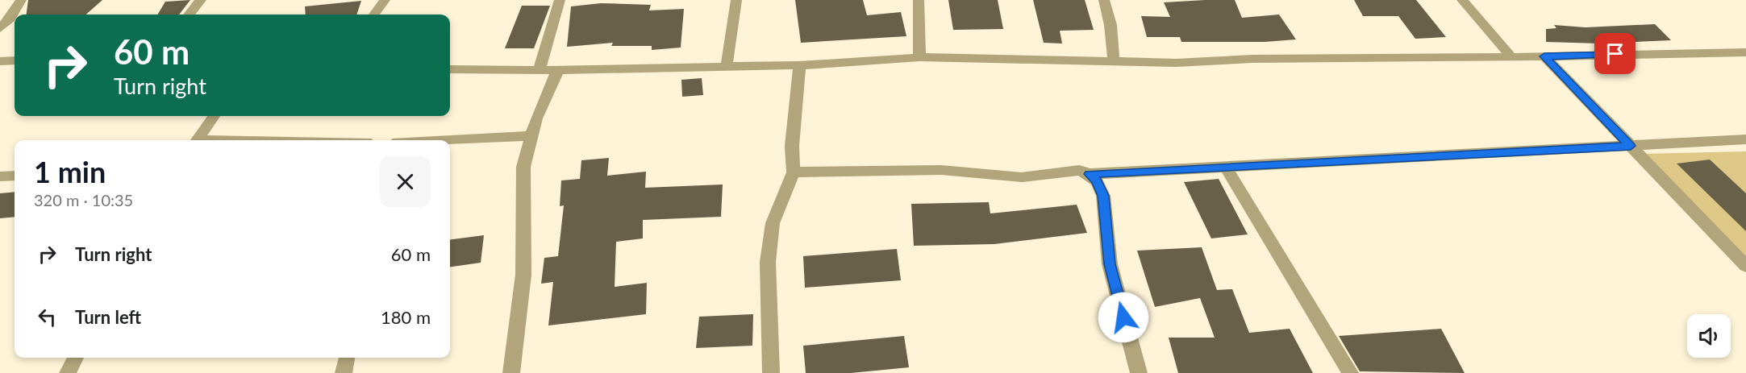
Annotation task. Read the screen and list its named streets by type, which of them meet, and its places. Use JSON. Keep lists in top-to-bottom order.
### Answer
{
  "page": {
    "turn": ["60 m", "Turn right"],
    "heading": ["1 min", "320 m · 10:35"],
    "list": [
      {
        "name": "Turn right",
        "value": "60 m"
      },
      {
        "name": "Turn left",
        "value": "180 m"
      }
    ]
  }
}
